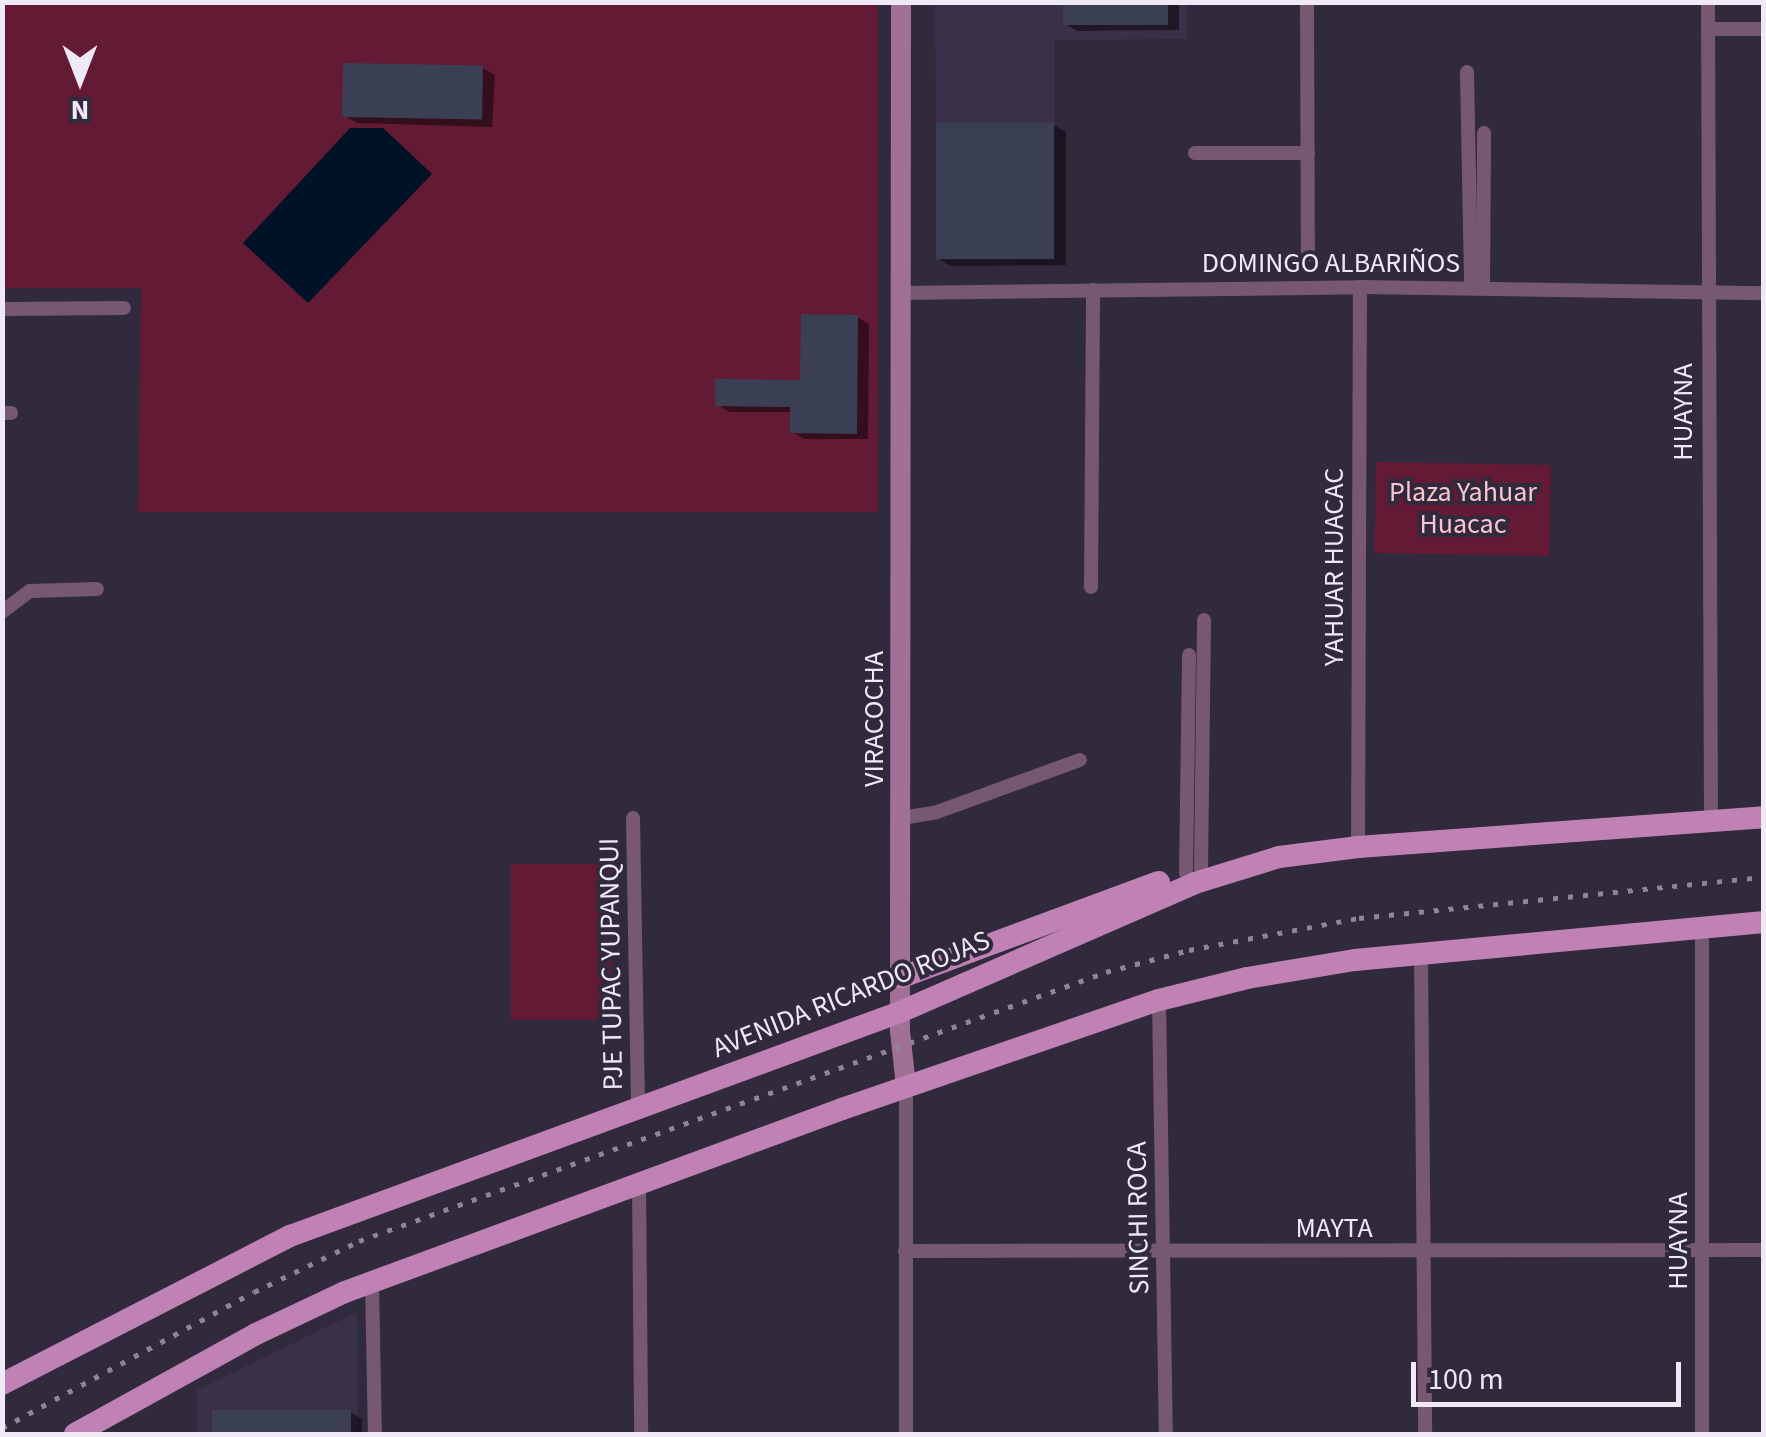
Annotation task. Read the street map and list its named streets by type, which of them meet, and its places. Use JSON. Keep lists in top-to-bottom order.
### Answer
{
  "streets": {
    "main road": ["VIRACOCHA", "AVENIDA RICARDO ROJAS"],
    "street": [
      "DOMINGO ALBARIÑOS",
      "HUAYNA",
      "YAHUAR HUACAC",
      "PJE TUPAC YUPANQUI",
      "SINCHI ROCA",
      "MAYTA"
    ]
  },
  "crossings": [
    ["DOMINGO ALBARIÑOS", "HUAYNA"],
    ["DOMINGO ALBARIÑOS", "YAHUAR HUACAC"],
    ["DOMINGO ALBARIÑOS", "VIRACOCHA"],
    ["HUAYNA", "AVENIDA RICARDO ROJAS"],
    ["HUAYNA", "MAYTA"],
    ["YAHUAR HUACAC", "AVENIDA RICARDO ROJAS"],
    ["VIRACOCHA", "AVENIDA RICARDO ROJAS"],
    ["VIRACOCHA", "MAYTA"],
    ["PJE TUPAC YUPANQUI", "AVENIDA RICARDO ROJAS"],
    ["SINCHI ROCA", "MAYTA"]
  ],
  "parks": ["Plaza Yahuar Huacac"],
  "scale_bar": "100 m",
  "north": "bottom"
}
